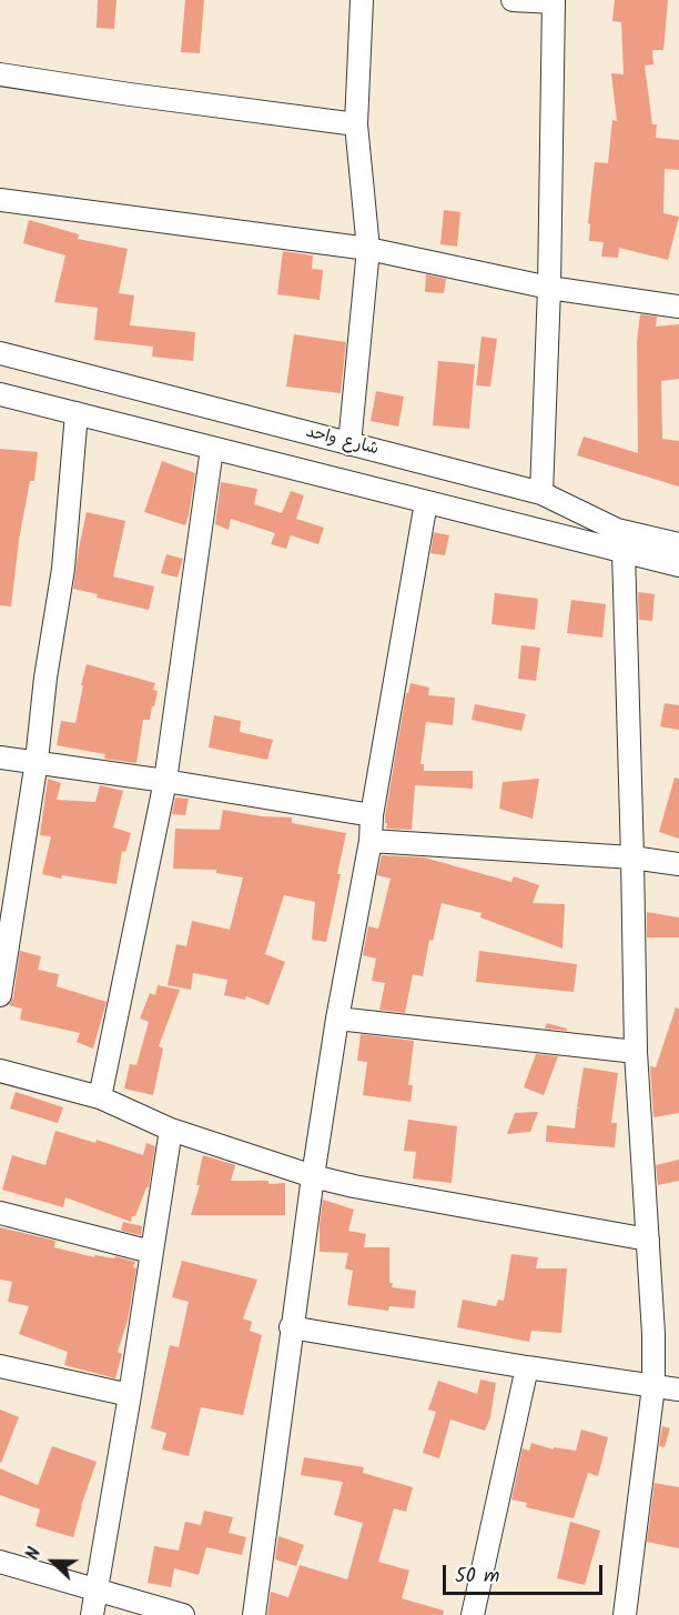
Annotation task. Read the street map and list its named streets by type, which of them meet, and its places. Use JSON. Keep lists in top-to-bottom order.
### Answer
{
  "streets": {
    "street": ["شارع واحد"]
  },
  "scale_bar": "50 m",
  "north": "left"
}
